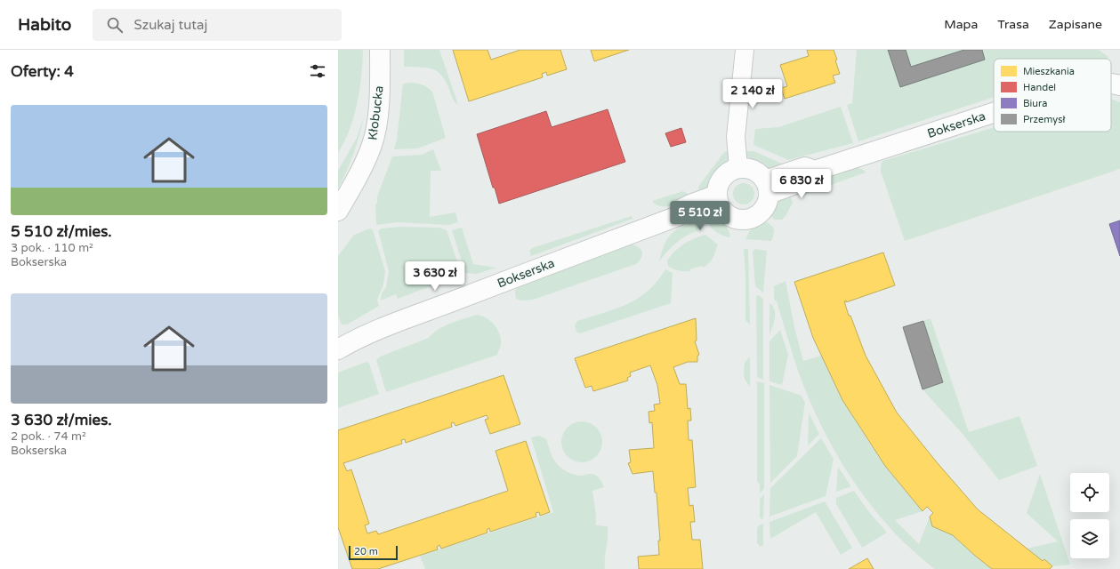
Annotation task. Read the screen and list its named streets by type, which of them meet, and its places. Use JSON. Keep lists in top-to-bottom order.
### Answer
{
  "streets": {
    "street": ["Kłobucka", "Bokserska"]
  },
  "legend": [
    "Mieszkania",
    "Handel",
    "Biura",
    "Przemysł"
  ],
  "scale_bar": "20 m",
  "page": {
    "header": "Habito",
    "search": "Szukaj tutaj",
    "nav": ["Mapa", "Trasa", "Zapisane"],
    "heading": "Oferty: 4",
    "price": [
      "2 140 zł",
      "6 830 zł",
      "5 510 zł",
      "3 630 zł"
    ],
    "list": [
      {
        "name": "5 510 zł/mies.",
        "note": "3 pok. · 110 m² · Bokserska"
      },
      {
        "name": "3 630 zł/mies.",
        "note": "2 pok. · 74 m² · Bokserska"
      }
    ],
    "scale": "20 m"
  }
}
